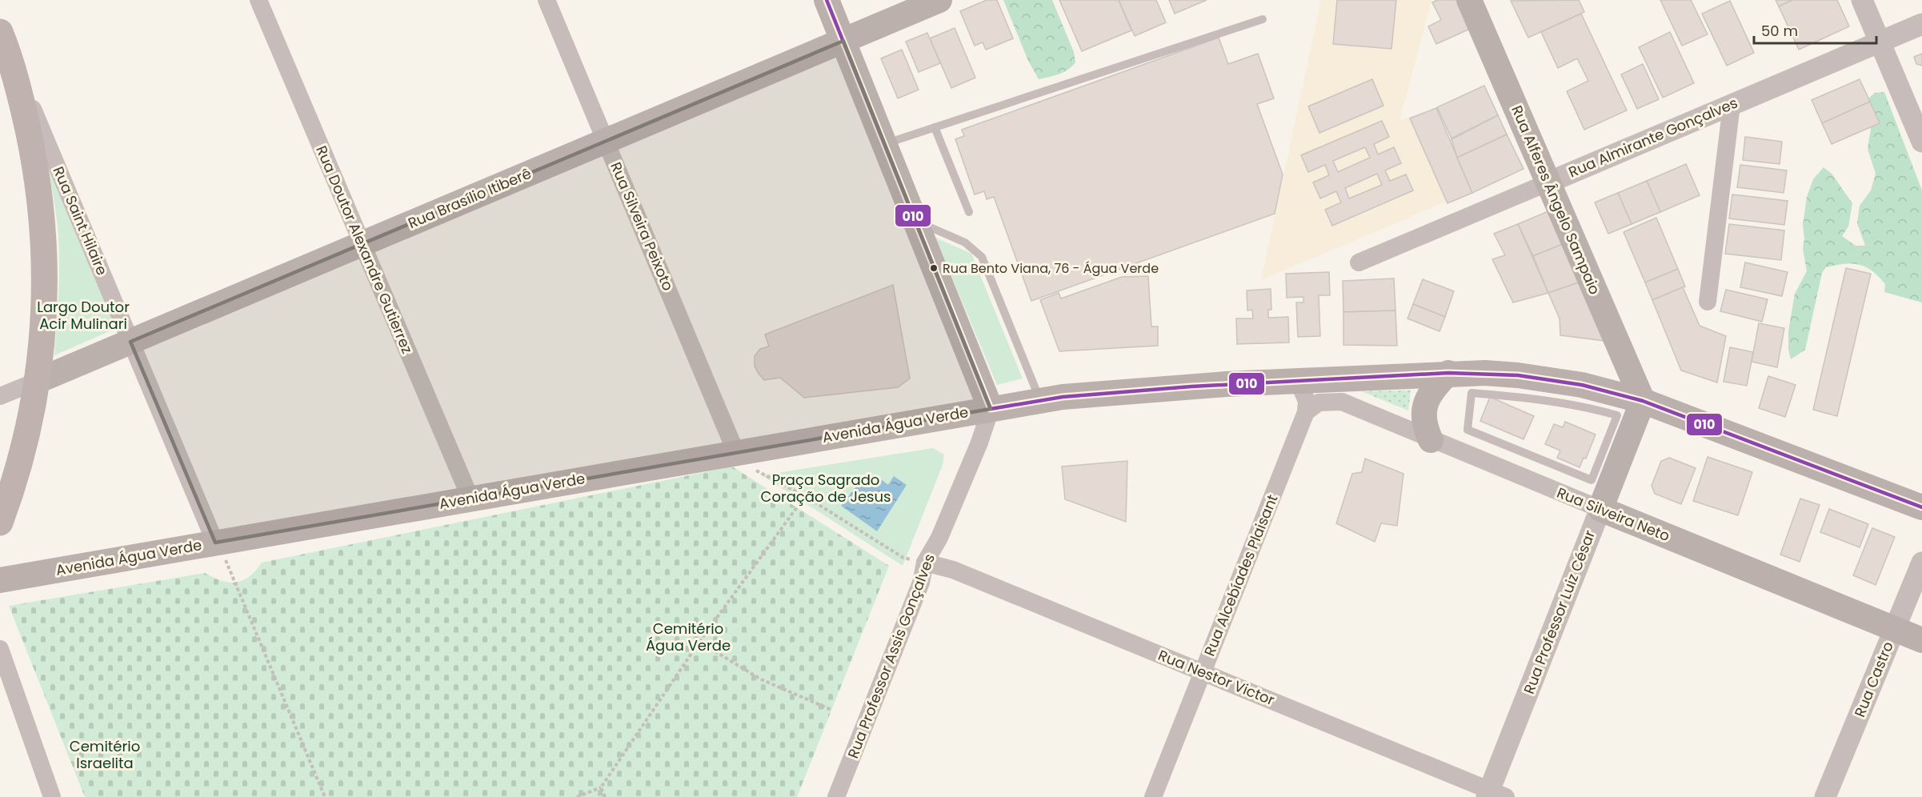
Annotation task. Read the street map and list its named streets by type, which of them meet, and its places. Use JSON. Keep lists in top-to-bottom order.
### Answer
{
  "streets": {
    "main road": [
      "Rua Brasílio Itiberê",
      "Rua Alferes Ângelo Sampaio",
      "Avenida Água Verde",
      "Rua Silveira Neto",
      "Rua Professor Luiz César"
    ],
    "street": [
      "Rua Almirante Gonçalves",
      "Rua Saint Hilaire",
      "Rua Silveira Peixoto",
      "Rua Doutor Alexandre Gutierrez",
      "Rua Alcebíades Plaisant",
      "Rua Professor Assis Gonçalves",
      "Rua Nestor Victor",
      "Rua Castro"
    ]
  },
  "crossings": [
    ["Rua Almirante Gonçalves", "Rua Alferes Ângelo Sampaio"],
    ["Rua Brasílio Itiberê", "Rua Saint Hilaire"],
    ["Rua Brasílio Itiberê", "Rua Silveira Peixoto"],
    ["Rua Brasílio Itiberê", "Rua Doutor Alexandre Gutierrez"],
    ["Rua Alferes Ângelo Sampaio", "Avenida Água Verde"],
    ["Rua Alferes Ângelo Sampaio", "Rua Professor Luiz César"],
    ["Rua Saint Hilaire", "Avenida Água Verde"],
    ["Rua Silveira Peixoto", "Avenida Água Verde"],
    ["Rua Doutor Alexandre Gutierrez", "Avenida Água Verde"],
    ["Avenida Água Verde", "Rua Professor Luiz César"],
    ["Avenida Água Verde", "Rua Professor Assis Gonçalves"],
    ["Rua Silveira Neto", "Rua Alcebíades Plaisant"],
    ["Rua Silveira Neto", "Rua Professor Luiz César"],
    ["Rua Silveira Neto", "Rua Castro"],
    ["Rua Alcebíades Plaisant", "Rua Nestor Victor"],
    ["Rua Professor Luiz César", "Rua Nestor Victor"],
    ["Rua Professor Assis Gonçalves", "Rua Nestor Victor"]
  ],
  "parks": [
    "Largo Doutor Acir Mulinari",
    "Praça Sagrado Coração de Jesus",
    "Cemitério Água Verde",
    "Cemitério Israelita"
  ],
  "places": ["Rua Bento Viana, 76 - Água Verde"],
  "lines": ["transit line 010"],
  "scale_bar": "50 m"
}
